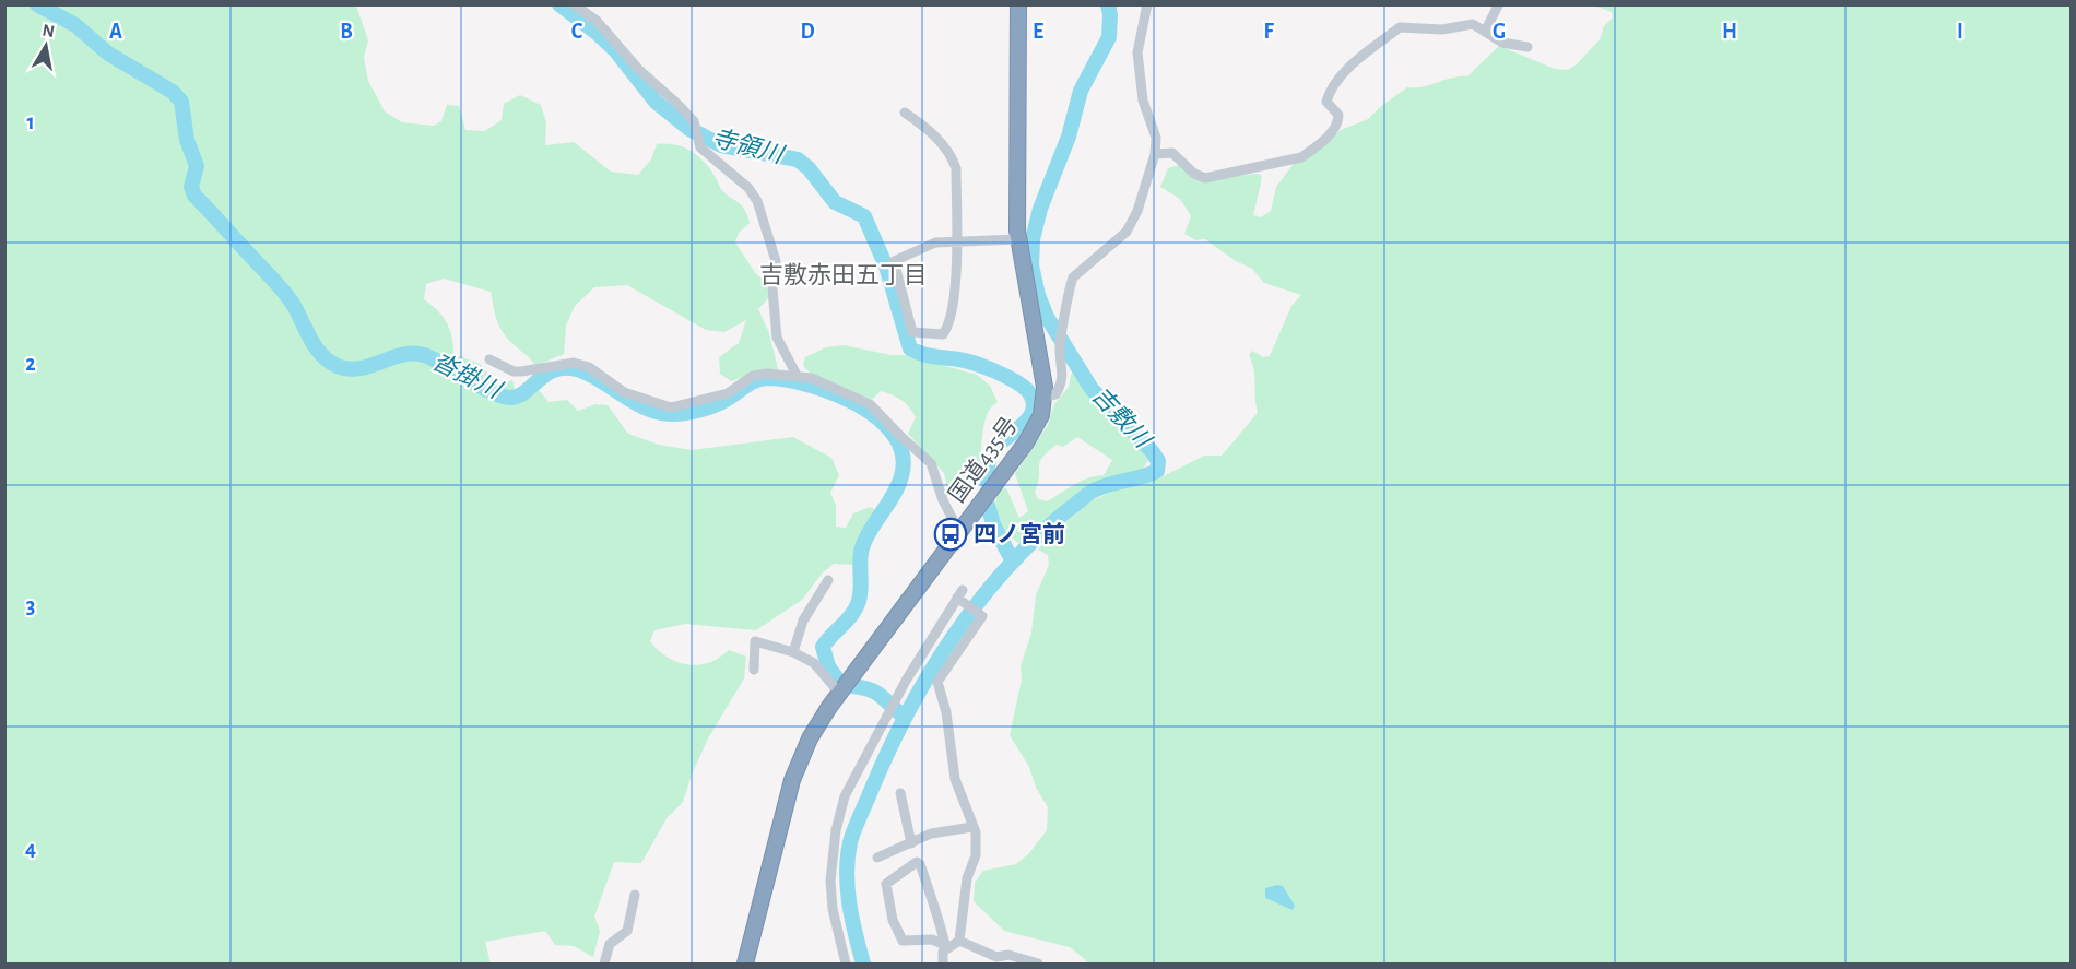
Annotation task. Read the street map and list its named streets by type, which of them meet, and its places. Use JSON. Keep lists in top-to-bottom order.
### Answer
{
  "streets": {
    "highway": ["国道435号"]
  },
  "districts": ["吉敷赤田五丁目"],
  "water": ["寺領川", "沓掛川", "吉敷川"],
  "places": {
    "bus stop": ["四ノ宮前"]
  },
  "north": "top",
  "grid": {
    "columns": [
      "A",
      "B",
      "C",
      "D",
      "E",
      "F",
      "G",
      "H",
      "I"
    ],
    "rows": [
      "1",
      "2",
      "3",
      "4"
    ]
  }
}
